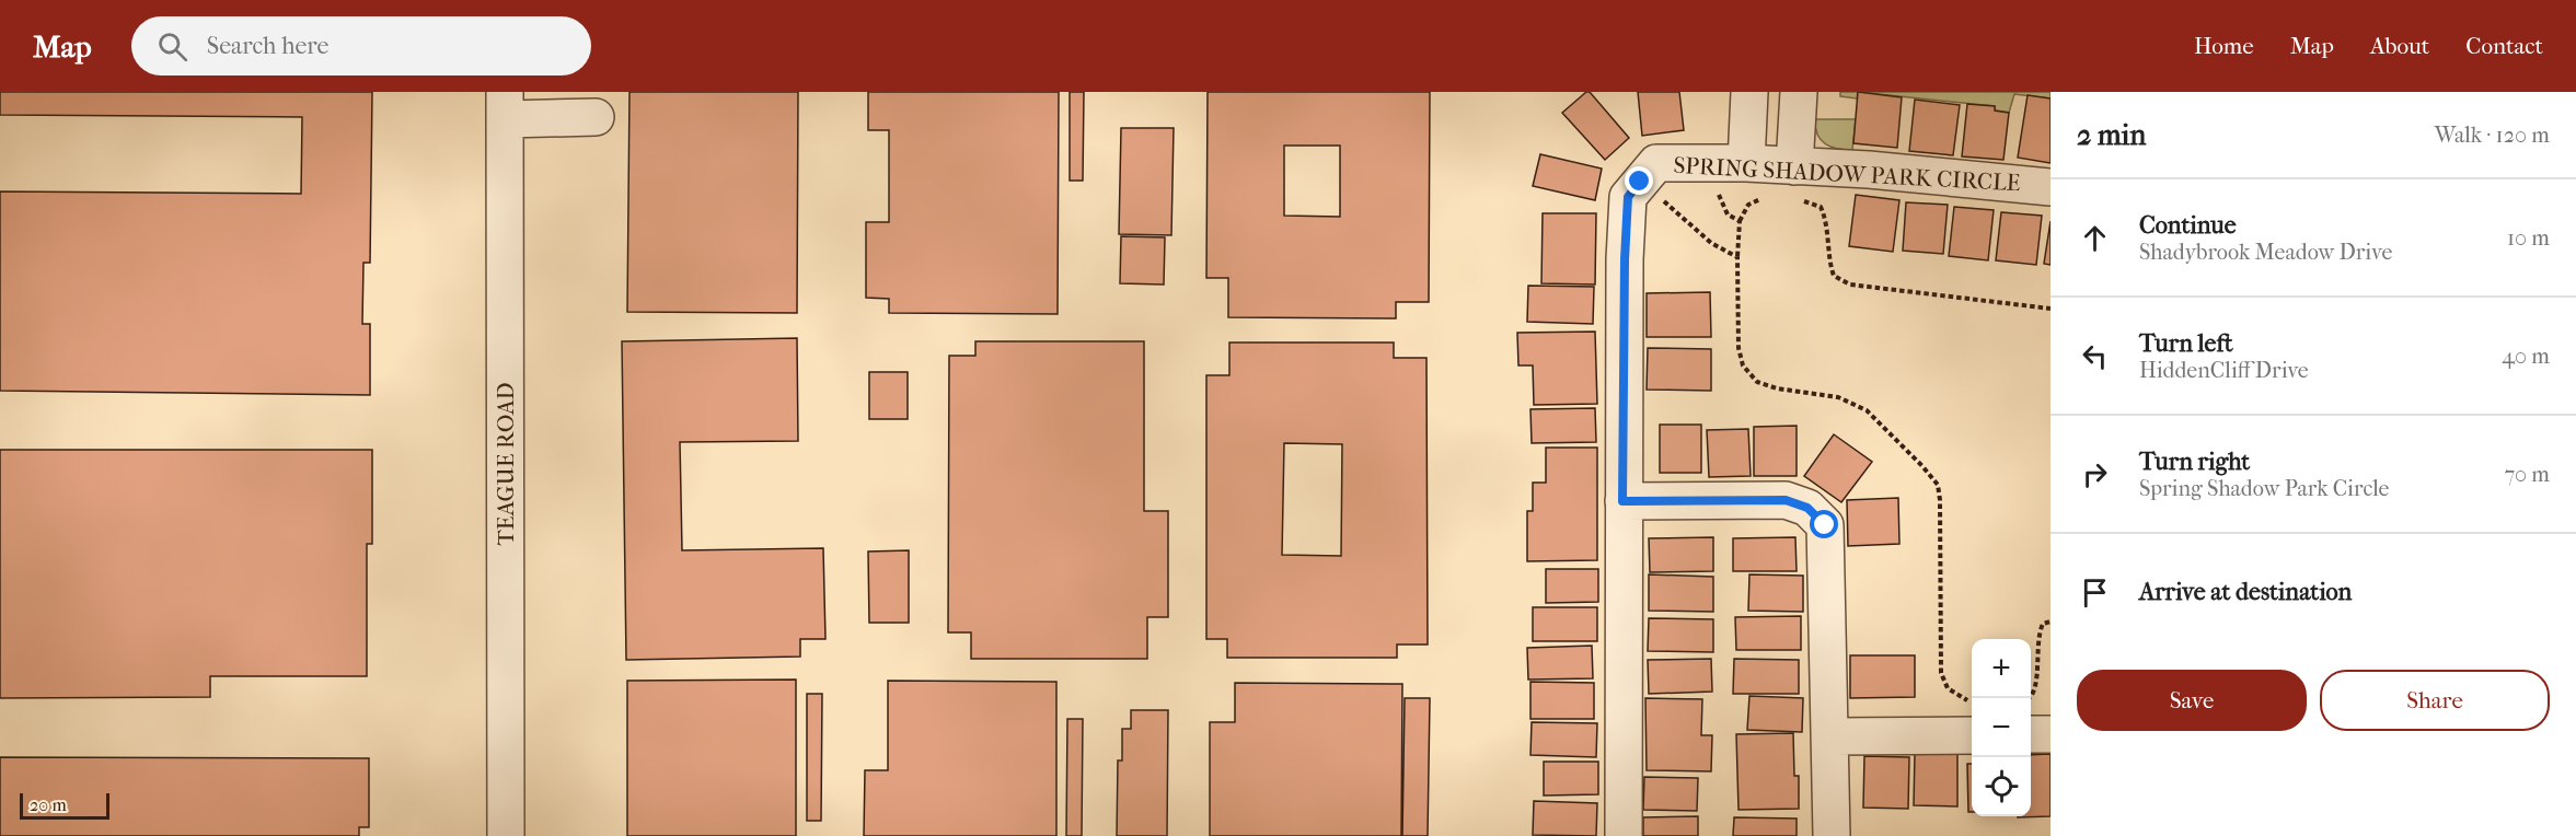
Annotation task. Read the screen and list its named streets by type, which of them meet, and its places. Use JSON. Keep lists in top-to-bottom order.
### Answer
{
  "streets": {
    "street": ["SPRING SHADOW PARK CIRCLE", "TEAGUE ROAD"]
  },
  "scale_bar": "20 m",
  "page": {
    "header": "Map",
    "search": "Search here",
    "nav": [
      "Home",
      "Map",
      "About",
      "Contact"
    ],
    "heading": ["2 min", "Walk · 120 m"],
    "list": [
      ["Continue", "Shadybrook Meadow Drive", "10 m"],
      ["Turn left", "HiddenCliff Drive", "40 m"],
      ["Turn right", "Spring Shadow Park Circle", "70 m"],
      "Arrive at destination"
    ],
    "map_buttons": ["+", "−"],
    "buttons": ["Save", "Share"],
    "scale": "20 m"
  }
}
